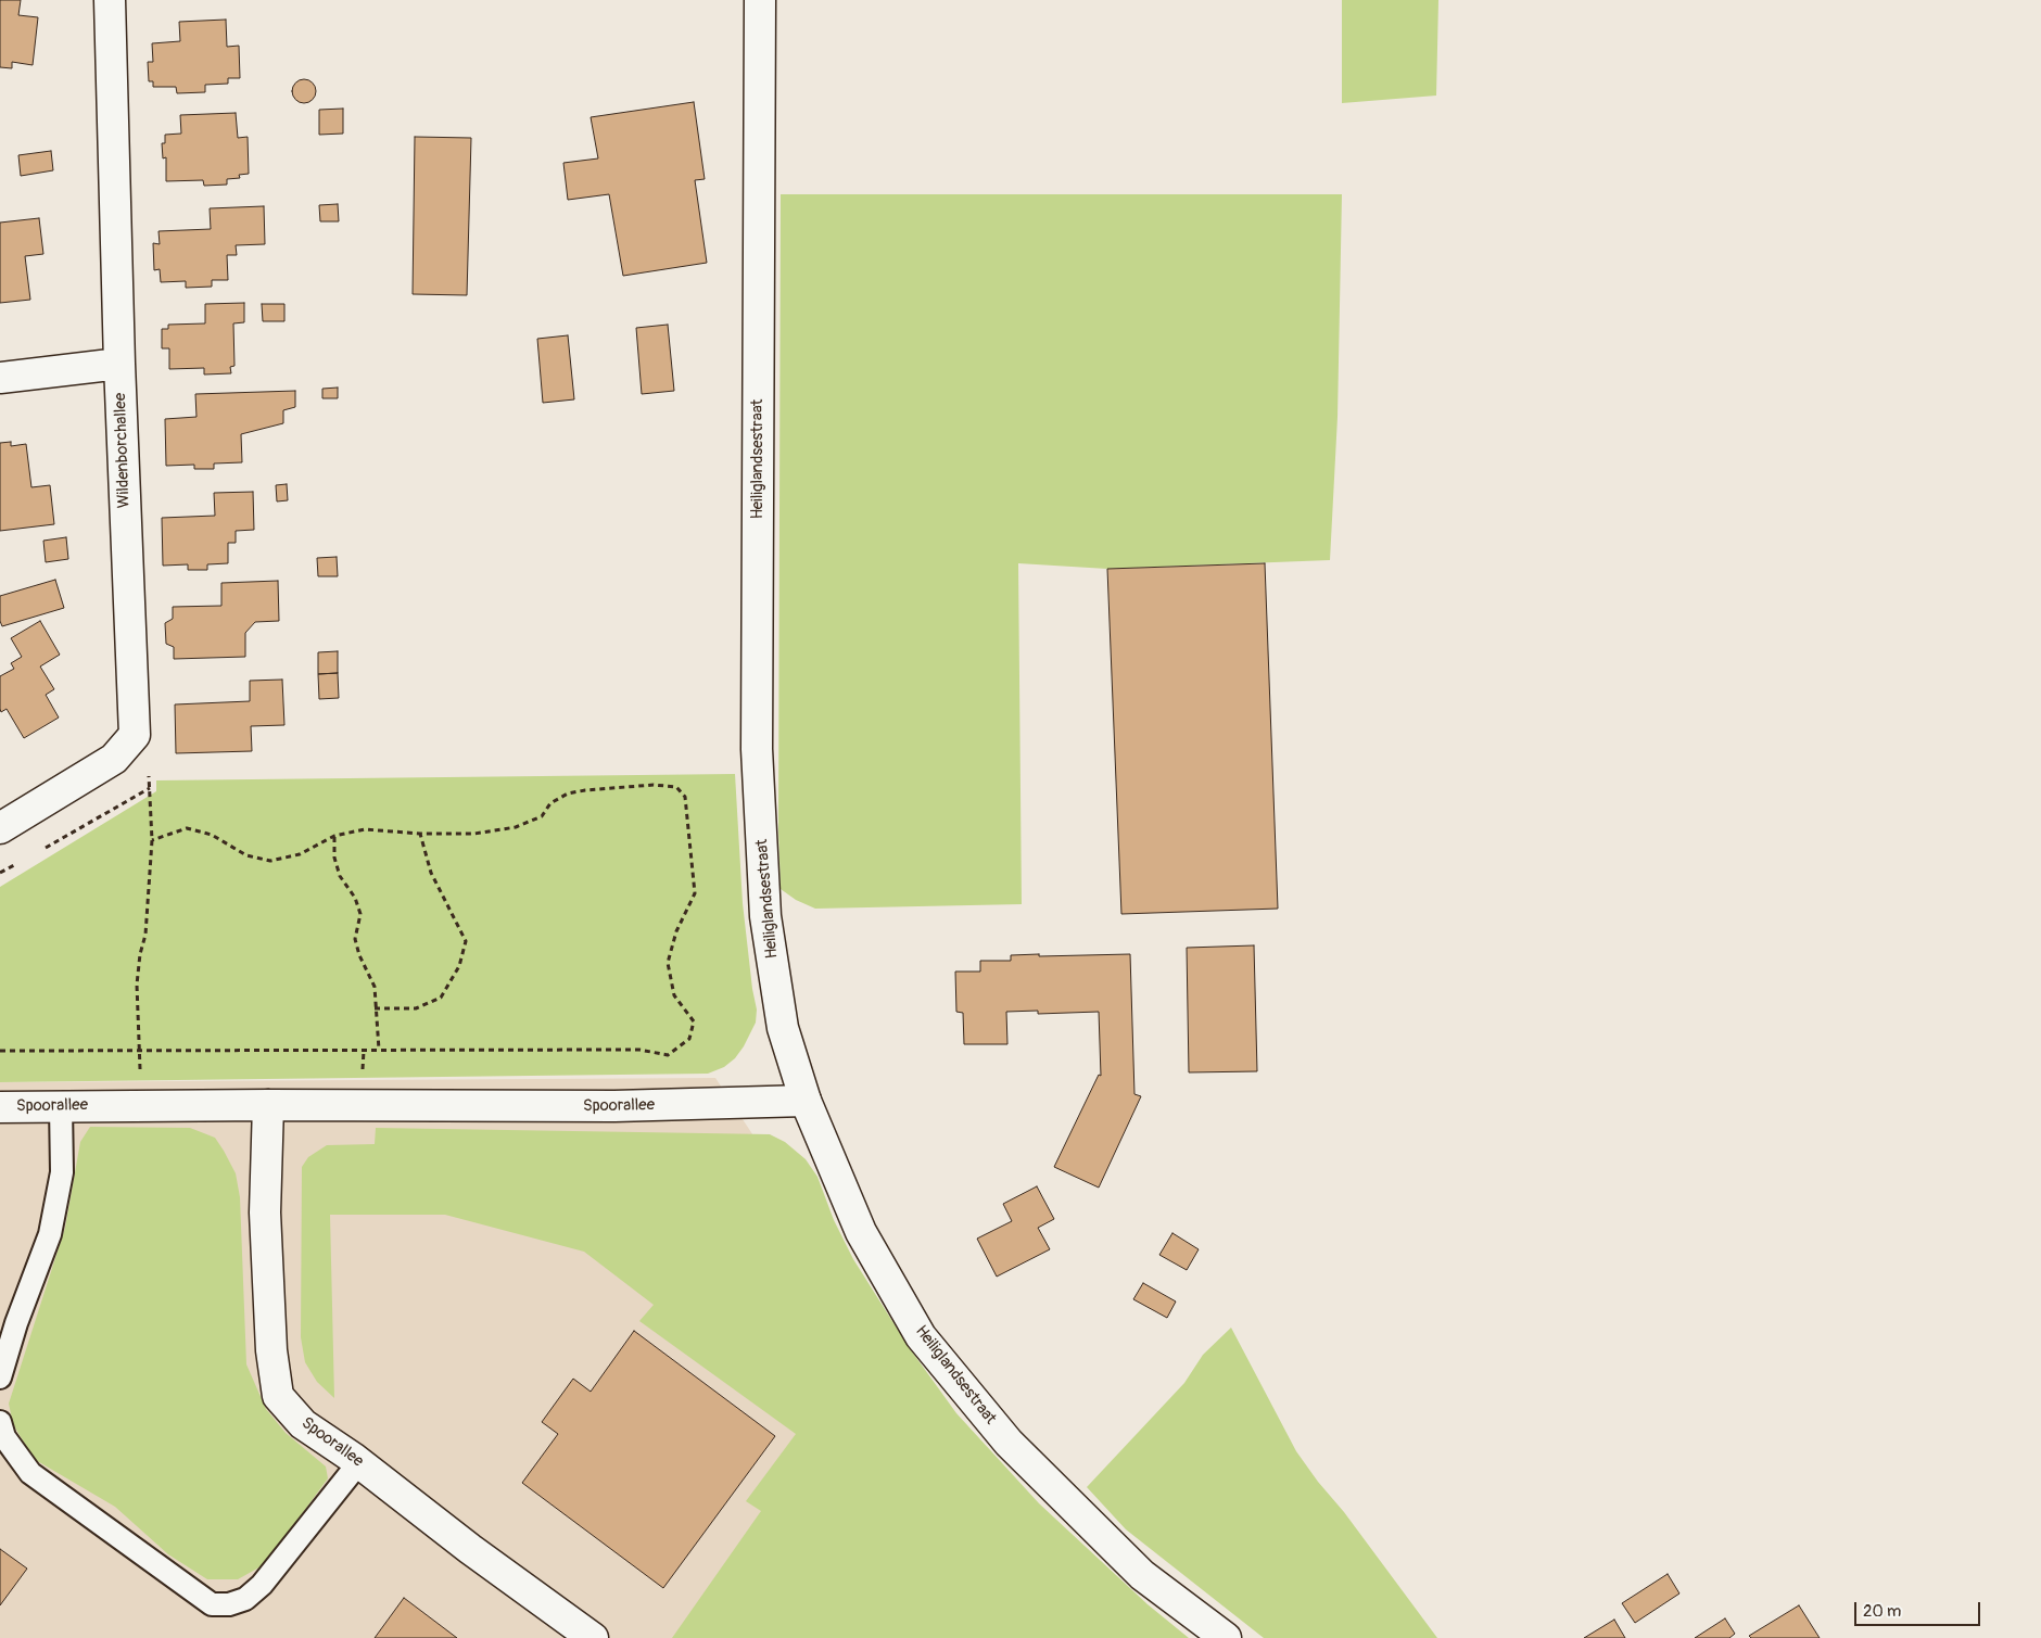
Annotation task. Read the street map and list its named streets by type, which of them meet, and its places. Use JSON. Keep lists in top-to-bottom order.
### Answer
{
  "streets": {
    "street": ["Wildenborchallee", "Heiliglandsestraat", "Spoorallee"]
  },
  "crossings": [
    ["Heiliglandsestraat", "Spoorallee"]
  ],
  "scale_bar": "20 m"
}
